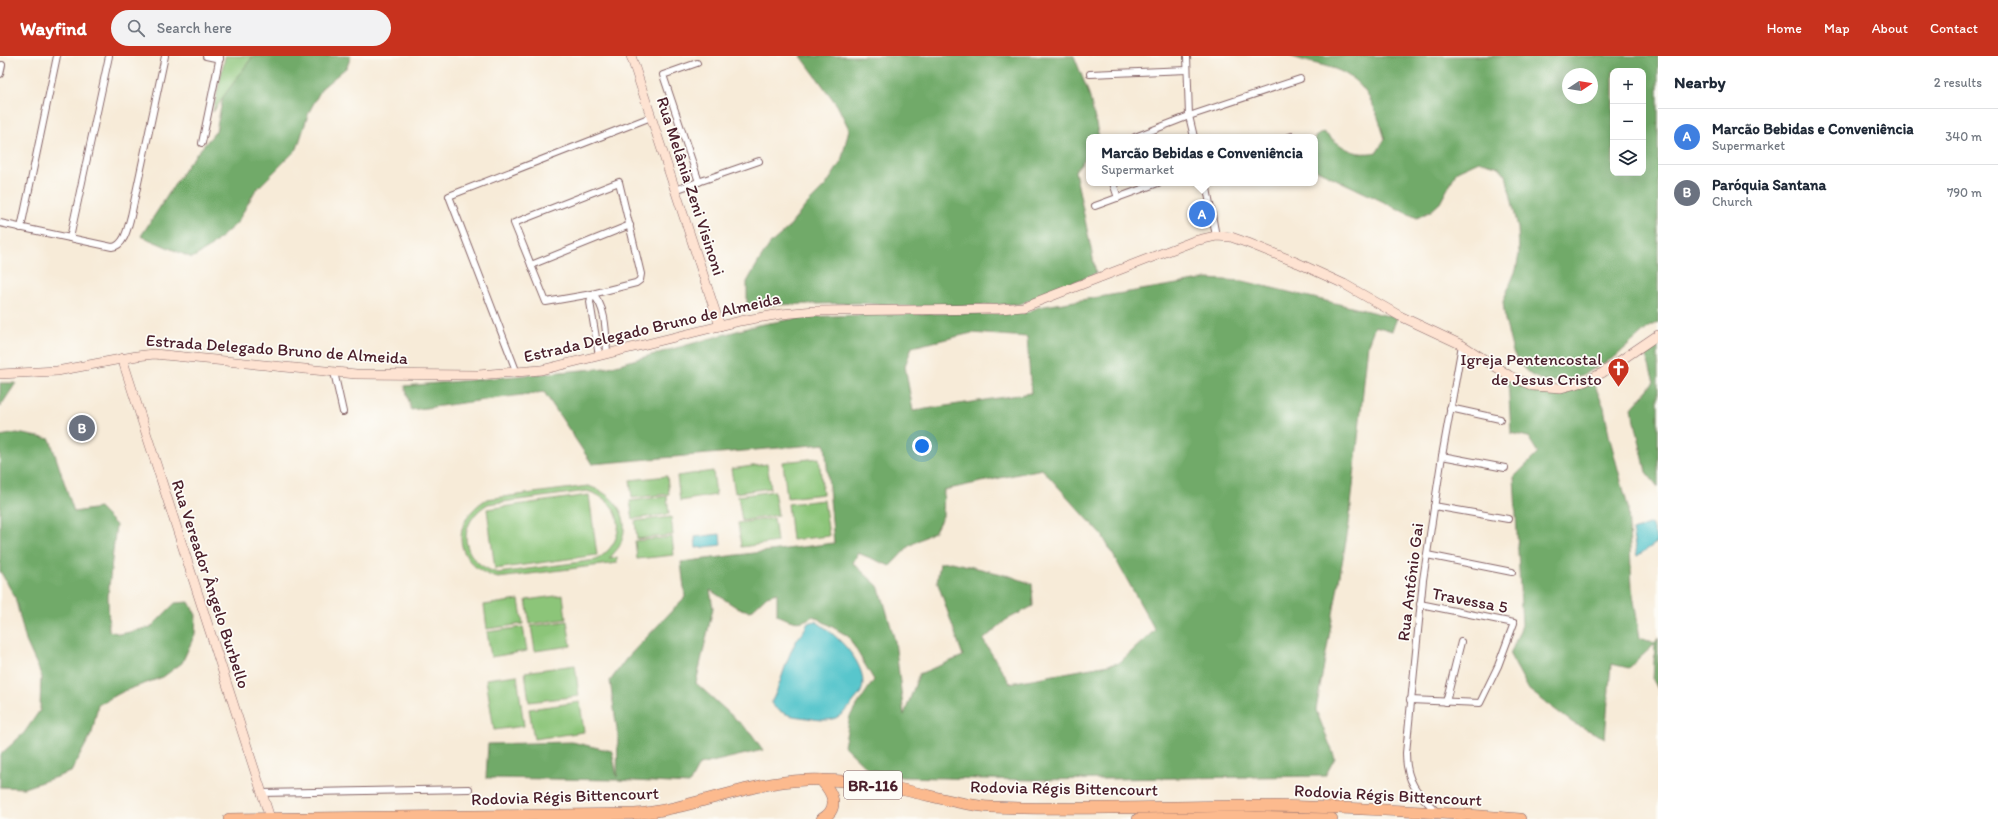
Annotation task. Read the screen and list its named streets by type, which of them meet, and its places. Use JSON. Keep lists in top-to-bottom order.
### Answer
{
  "streets": {
    "highway": ["BR-116", "Rodovia Régis Bittencourt"],
    "main road": ["Rua Melânia Zeni Visinoni", "Estrada Delegado Bruno de Almeida", "Rua Vereador Ângelo Burbello"],
    "street": ["Rua Antônio Gai", "Travessa 5"]
  },
  "crossings": [
    ["Rua Melânia Zeni Visinoni", "Estrada Delegado Bruno de Almeida"],
    ["Estrada Delegado Bruno de Almeida", "Rua Antônio Gai"],
    ["Estrada Delegado Bruno de Almeida", "Rua Vereador Ângelo Burbello"],
    ["Rua Antônio Gai", "Travessa 5"],
    ["Rua Antônio Gai", "Rodovia Régis Bittencourt"],
    ["Rua Vereador Ângelo Burbello", "Rodovia Régis Bittencourt"]
  ],
  "places": {
    "church": ["Igreja Pentencostal de Jesus Cristo"]
  },
  "north": "right",
  "page": {
    "header": "Wayfind",
    "search": "Search here",
    "nav": [
      "Home",
      "Map",
      "About",
      "Contact"
    ],
    "heading": ["Nearby", "2 results"],
    "map_buttons": ["+", "−"],
    "list": [
      {
        "mark": "A",
        "name": "Marcão Bebidas e Conveniência",
        "note": "Supermarket",
        "value": "340 m"
      },
      {
        "mark": "B",
        "name": "Paróquia Santana",
        "note": "Church",
        "value": "790 m"
      }
    ],
    "popup": ["Marcão Bebidas e Conveniência", "Supermarket"],
    "pins": ["A", "B"]
  }
}
